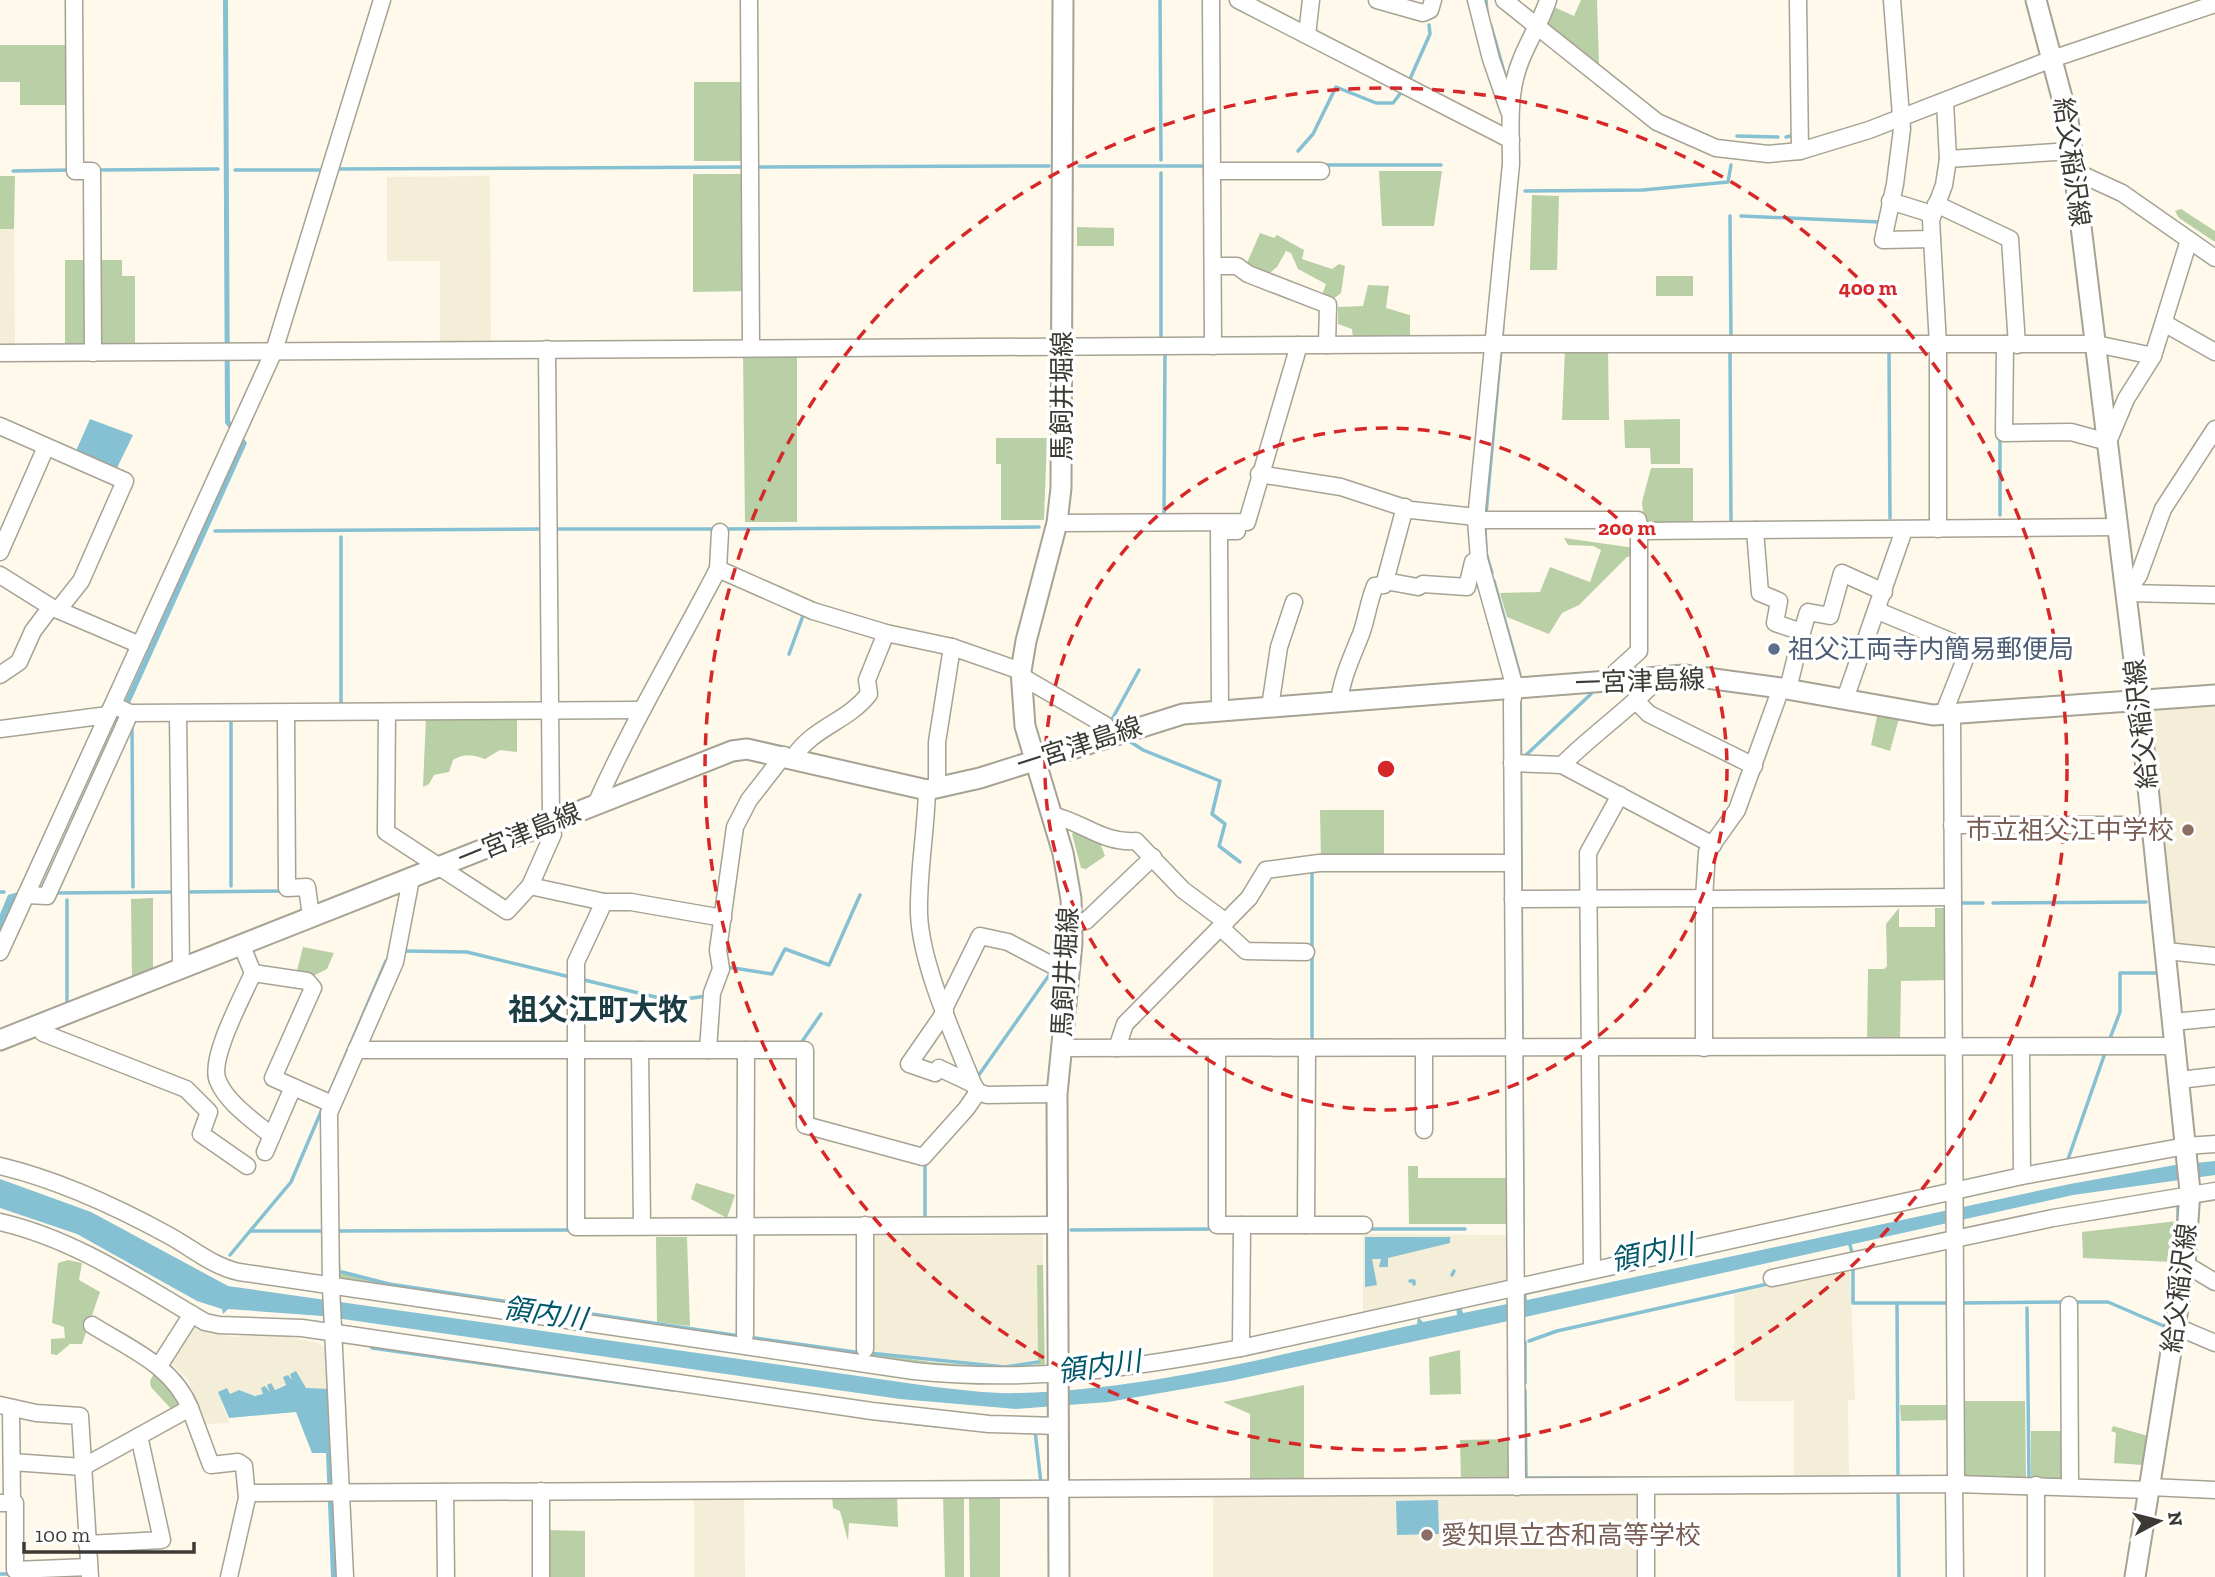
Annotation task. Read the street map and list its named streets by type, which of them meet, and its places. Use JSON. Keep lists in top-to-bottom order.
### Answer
{
  "streets": {
    "main road": ["給父稲沢線", "馬飼井堀線", "一宮津島線"]
  },
  "crossings": [
    ["給父稲沢線", "一宮津島線"],
    ["馬飼井堀線", "一宮津島線"]
  ],
  "districts": ["祖父江町大牧"],
  "water": ["領内川"],
  "places": ["祖父江両寺内簡易郵便局", "市立祖父江中学校", "愛知県立杏和高等学校"],
  "scale_bar": "100 m",
  "north": "right",
  "rings": ["400 m", "200 m"]
}
